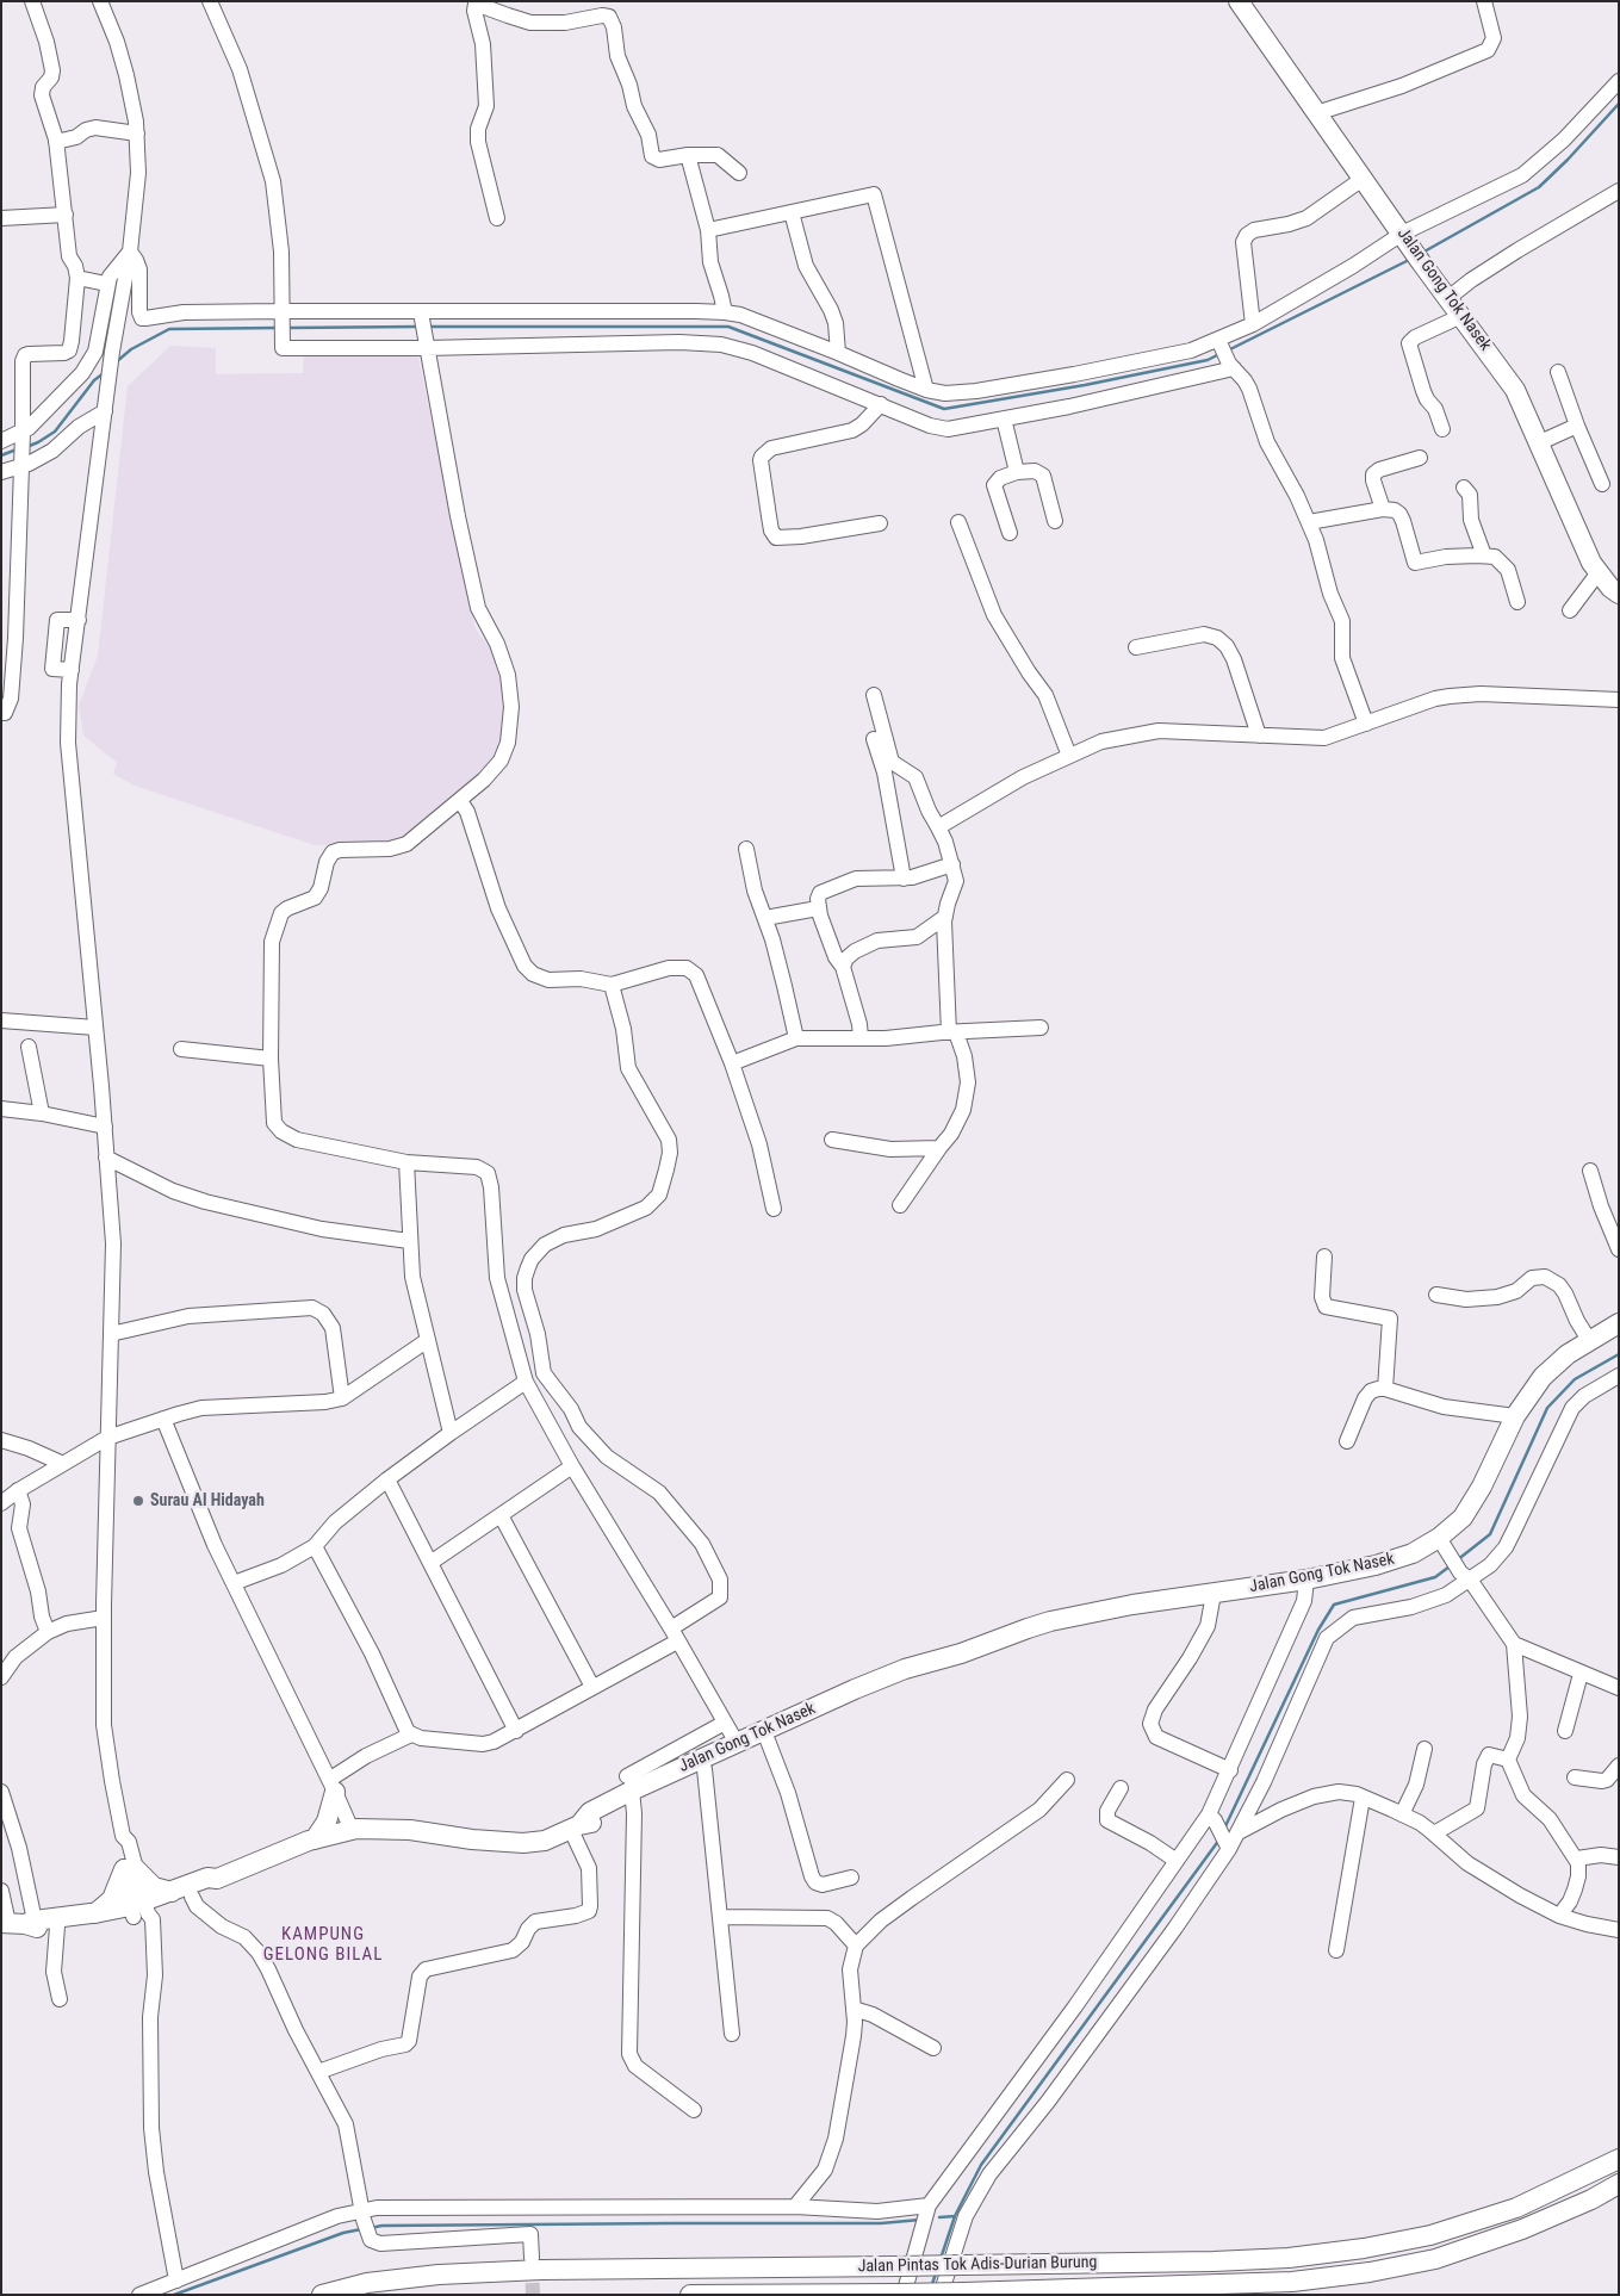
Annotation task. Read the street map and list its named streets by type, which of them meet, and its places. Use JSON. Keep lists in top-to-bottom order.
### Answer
{
  "streets": {
    "main road": ["Jalan Gong Tok Nasek", "Jalan Pintas Tok Adis-Durian Burung"]
  },
  "districts": ["KAMPUNG GELONG BILAL"],
  "places": ["Surau Al Hidayah"]
}
